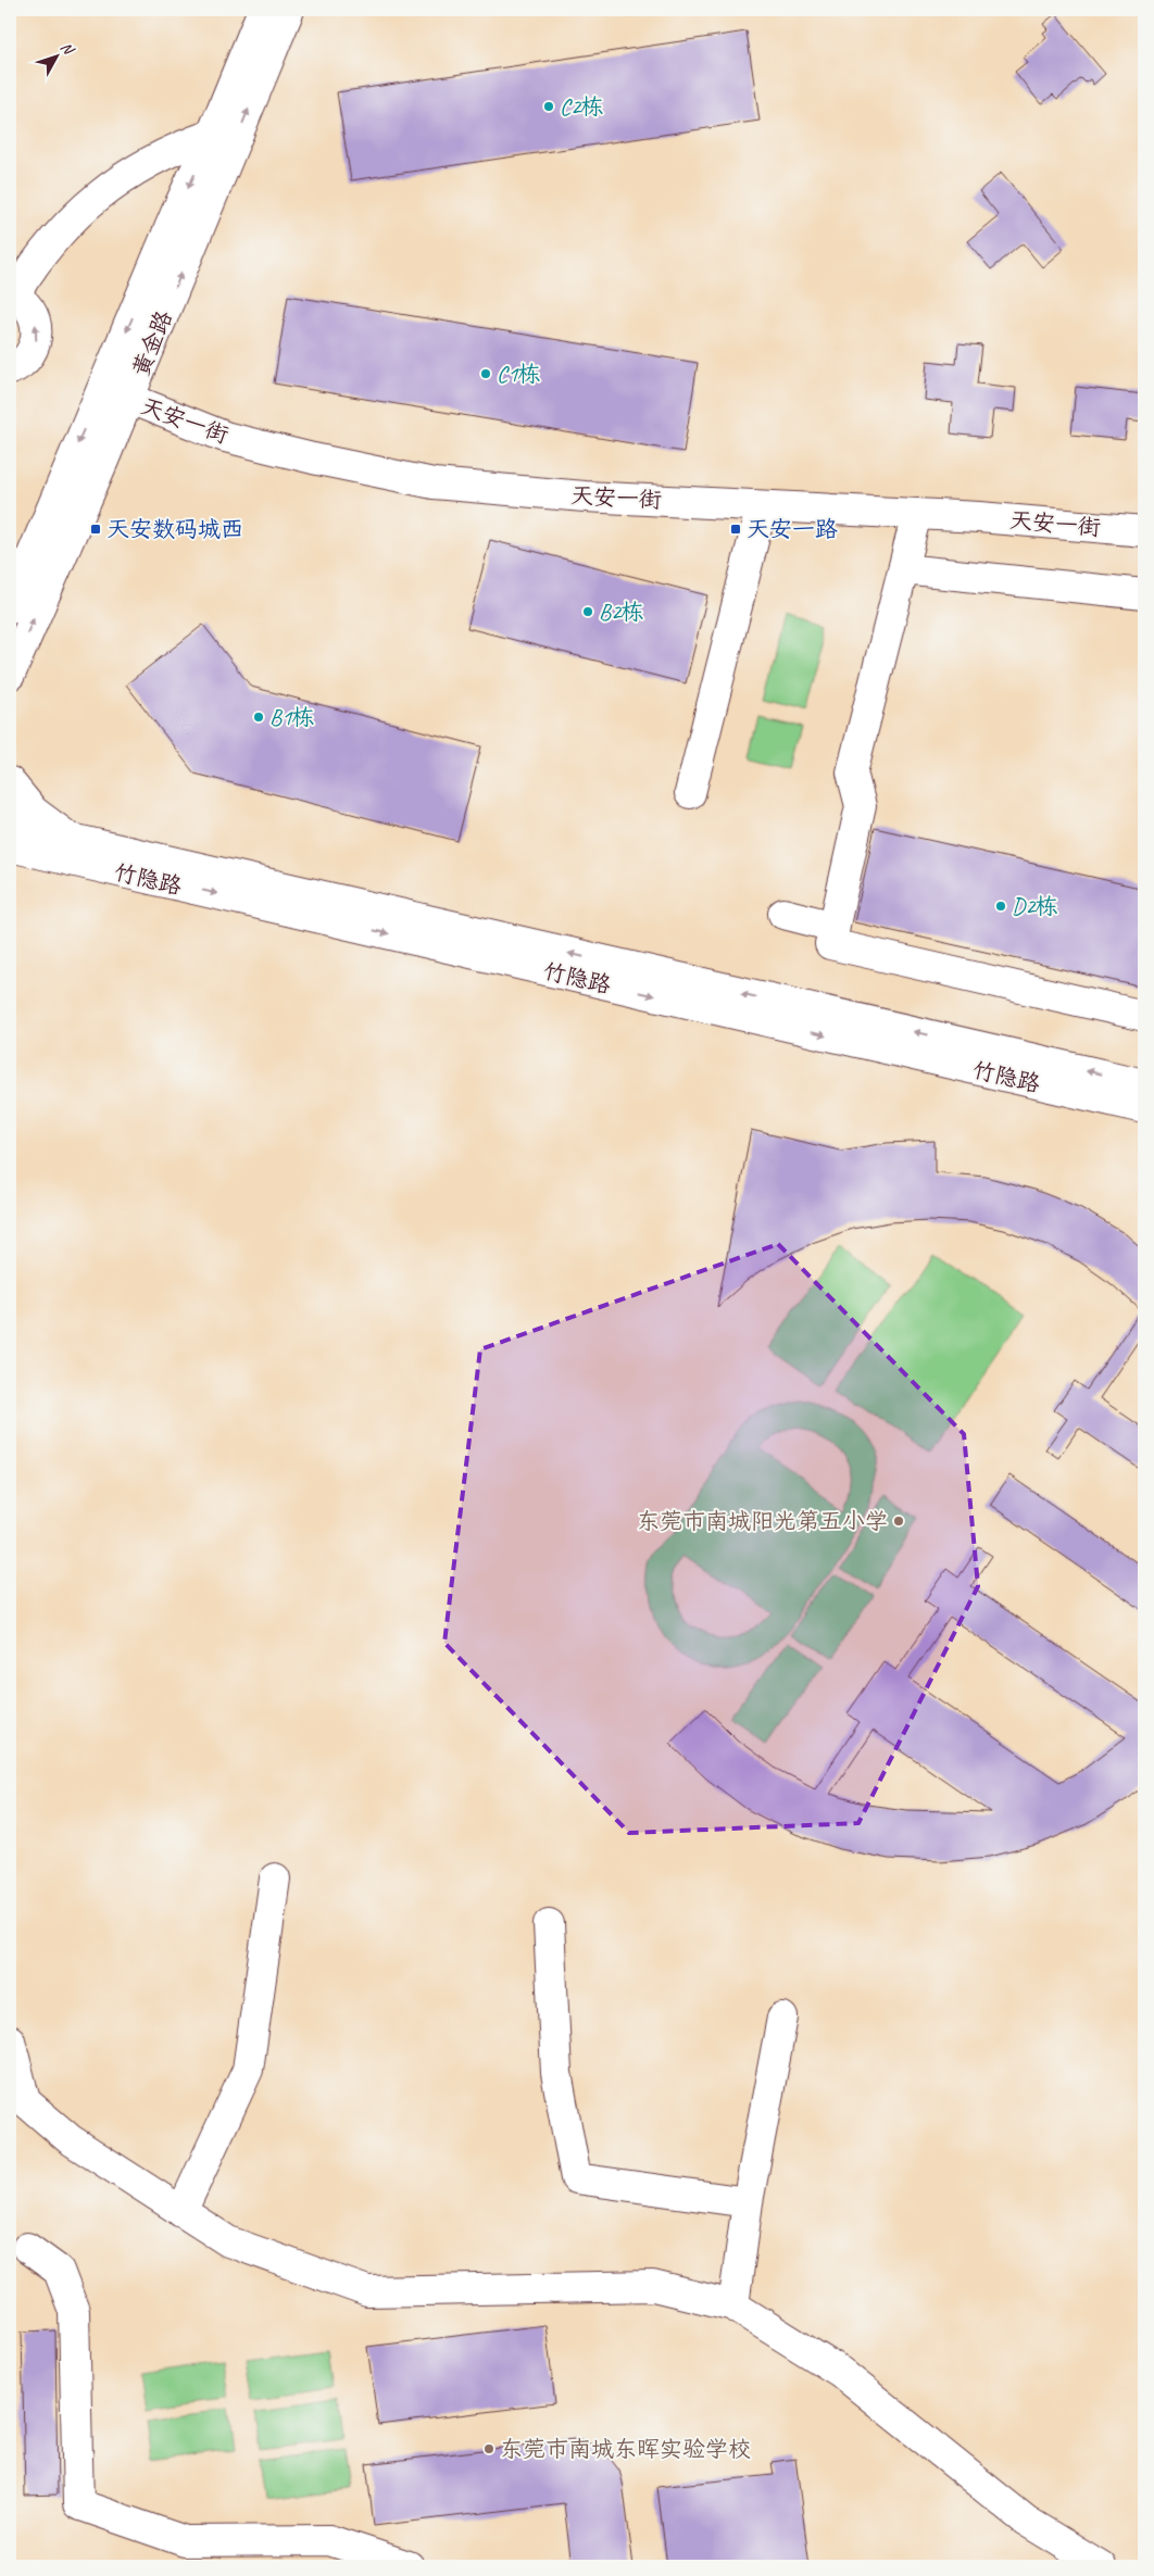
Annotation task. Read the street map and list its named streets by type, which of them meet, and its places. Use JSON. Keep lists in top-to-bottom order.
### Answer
{
  "streets": {
    "street": ["黄金路", "天安一街", "竹隐路"]
  },
  "crossings": [
    ["黄金路", "天安一街"]
  ],
  "places": {
    "other": [
      "C2栋",
      "C1栋",
      "B2栋",
      "B1栋",
      "D2栋",
      "东莞市南城阳光第五小学",
      "东莞市南城东晖实验学校"
    ],
    "transit": ["天安数码城西", "天安一路"]
  },
  "north": "top right"
}
